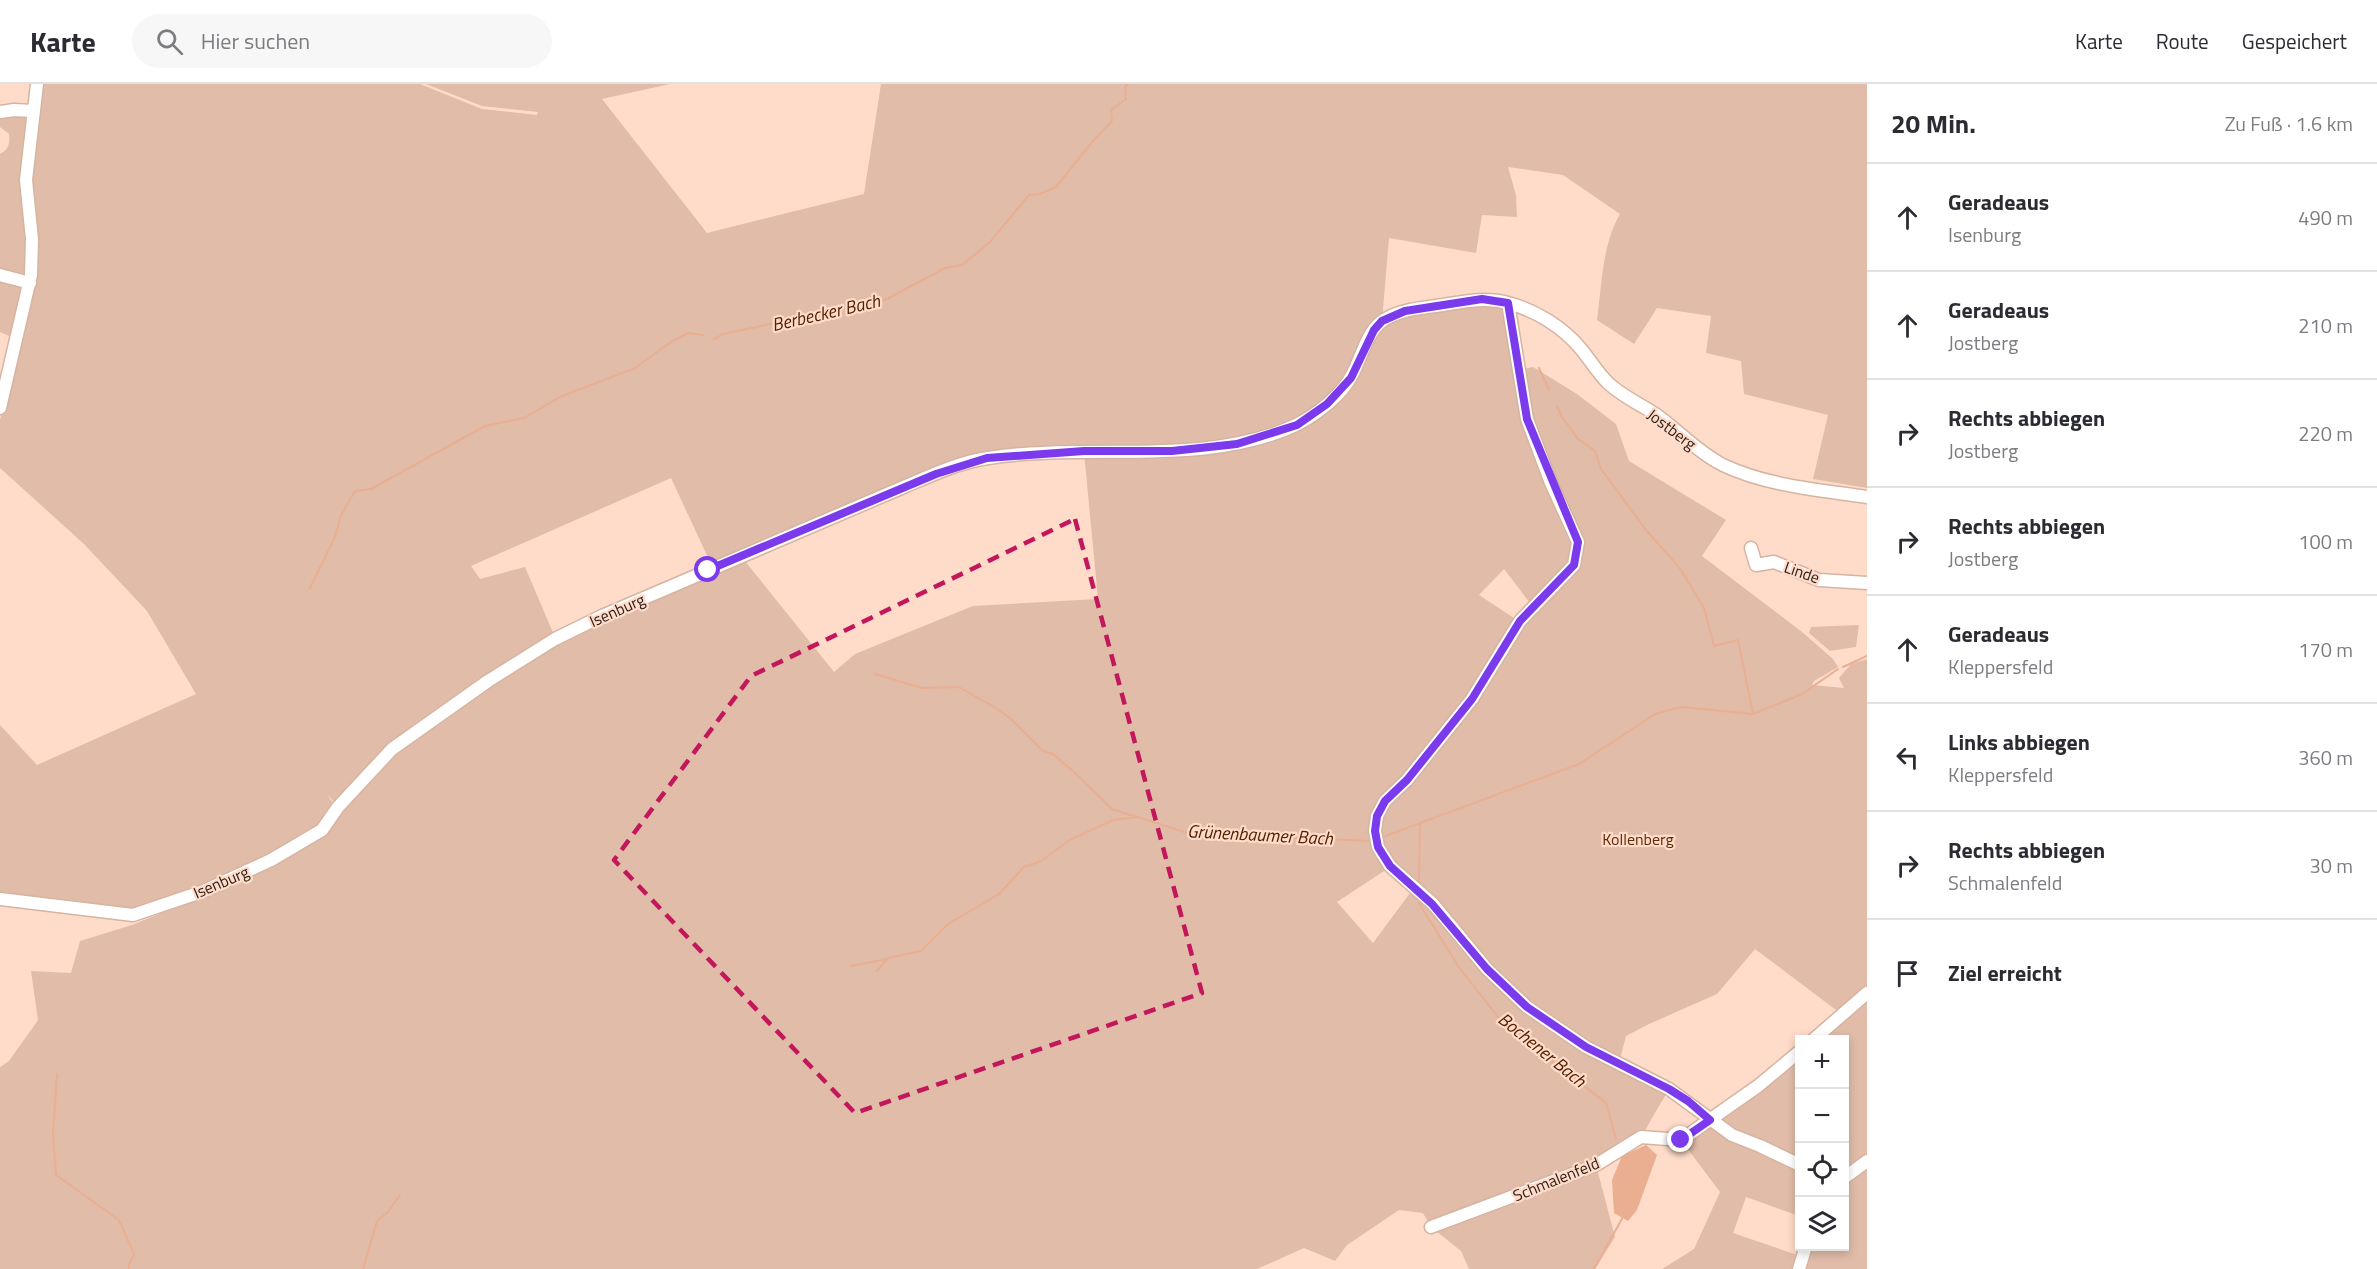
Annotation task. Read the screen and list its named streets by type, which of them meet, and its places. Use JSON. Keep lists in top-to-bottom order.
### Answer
{
  "streets": {
    "street": [
      "Jostberg",
      "Linde",
      "Isenburg",
      "Schmalenfeld"
    ]
  },
  "crossings": [
    ["Jostberg", "Isenburg"]
  ],
  "water": ["Berbecker Bach", "Grünenbaumer Bach", "Bochener Bach"],
  "parks": ["Kollenberg"],
  "page": {
    "header": "Karte",
    "search": "Hier suchen",
    "nav": ["Karte", "Route", "Gespeichert"],
    "heading": ["20 Min.", "Zu Fuß · 1.6 km"],
    "list": [
      ["Geradeaus", "Isenburg", "490 m"],
      ["Geradeaus", "Jostberg", "210 m"],
      ["Rechts abbiegen", "Jostberg", "220 m"],
      ["Rechts abbiegen", "Jostberg", "100 m"],
      ["Geradeaus", "Kleppersfeld", "170 m"],
      ["Links abbiegen", "Kleppersfeld", "360 m"],
      ["Rechts abbiegen", "Schmalenfeld", "30 m"],
      "Ziel erreicht"
    ],
    "map_buttons": ["+", "−"]
  }
}
